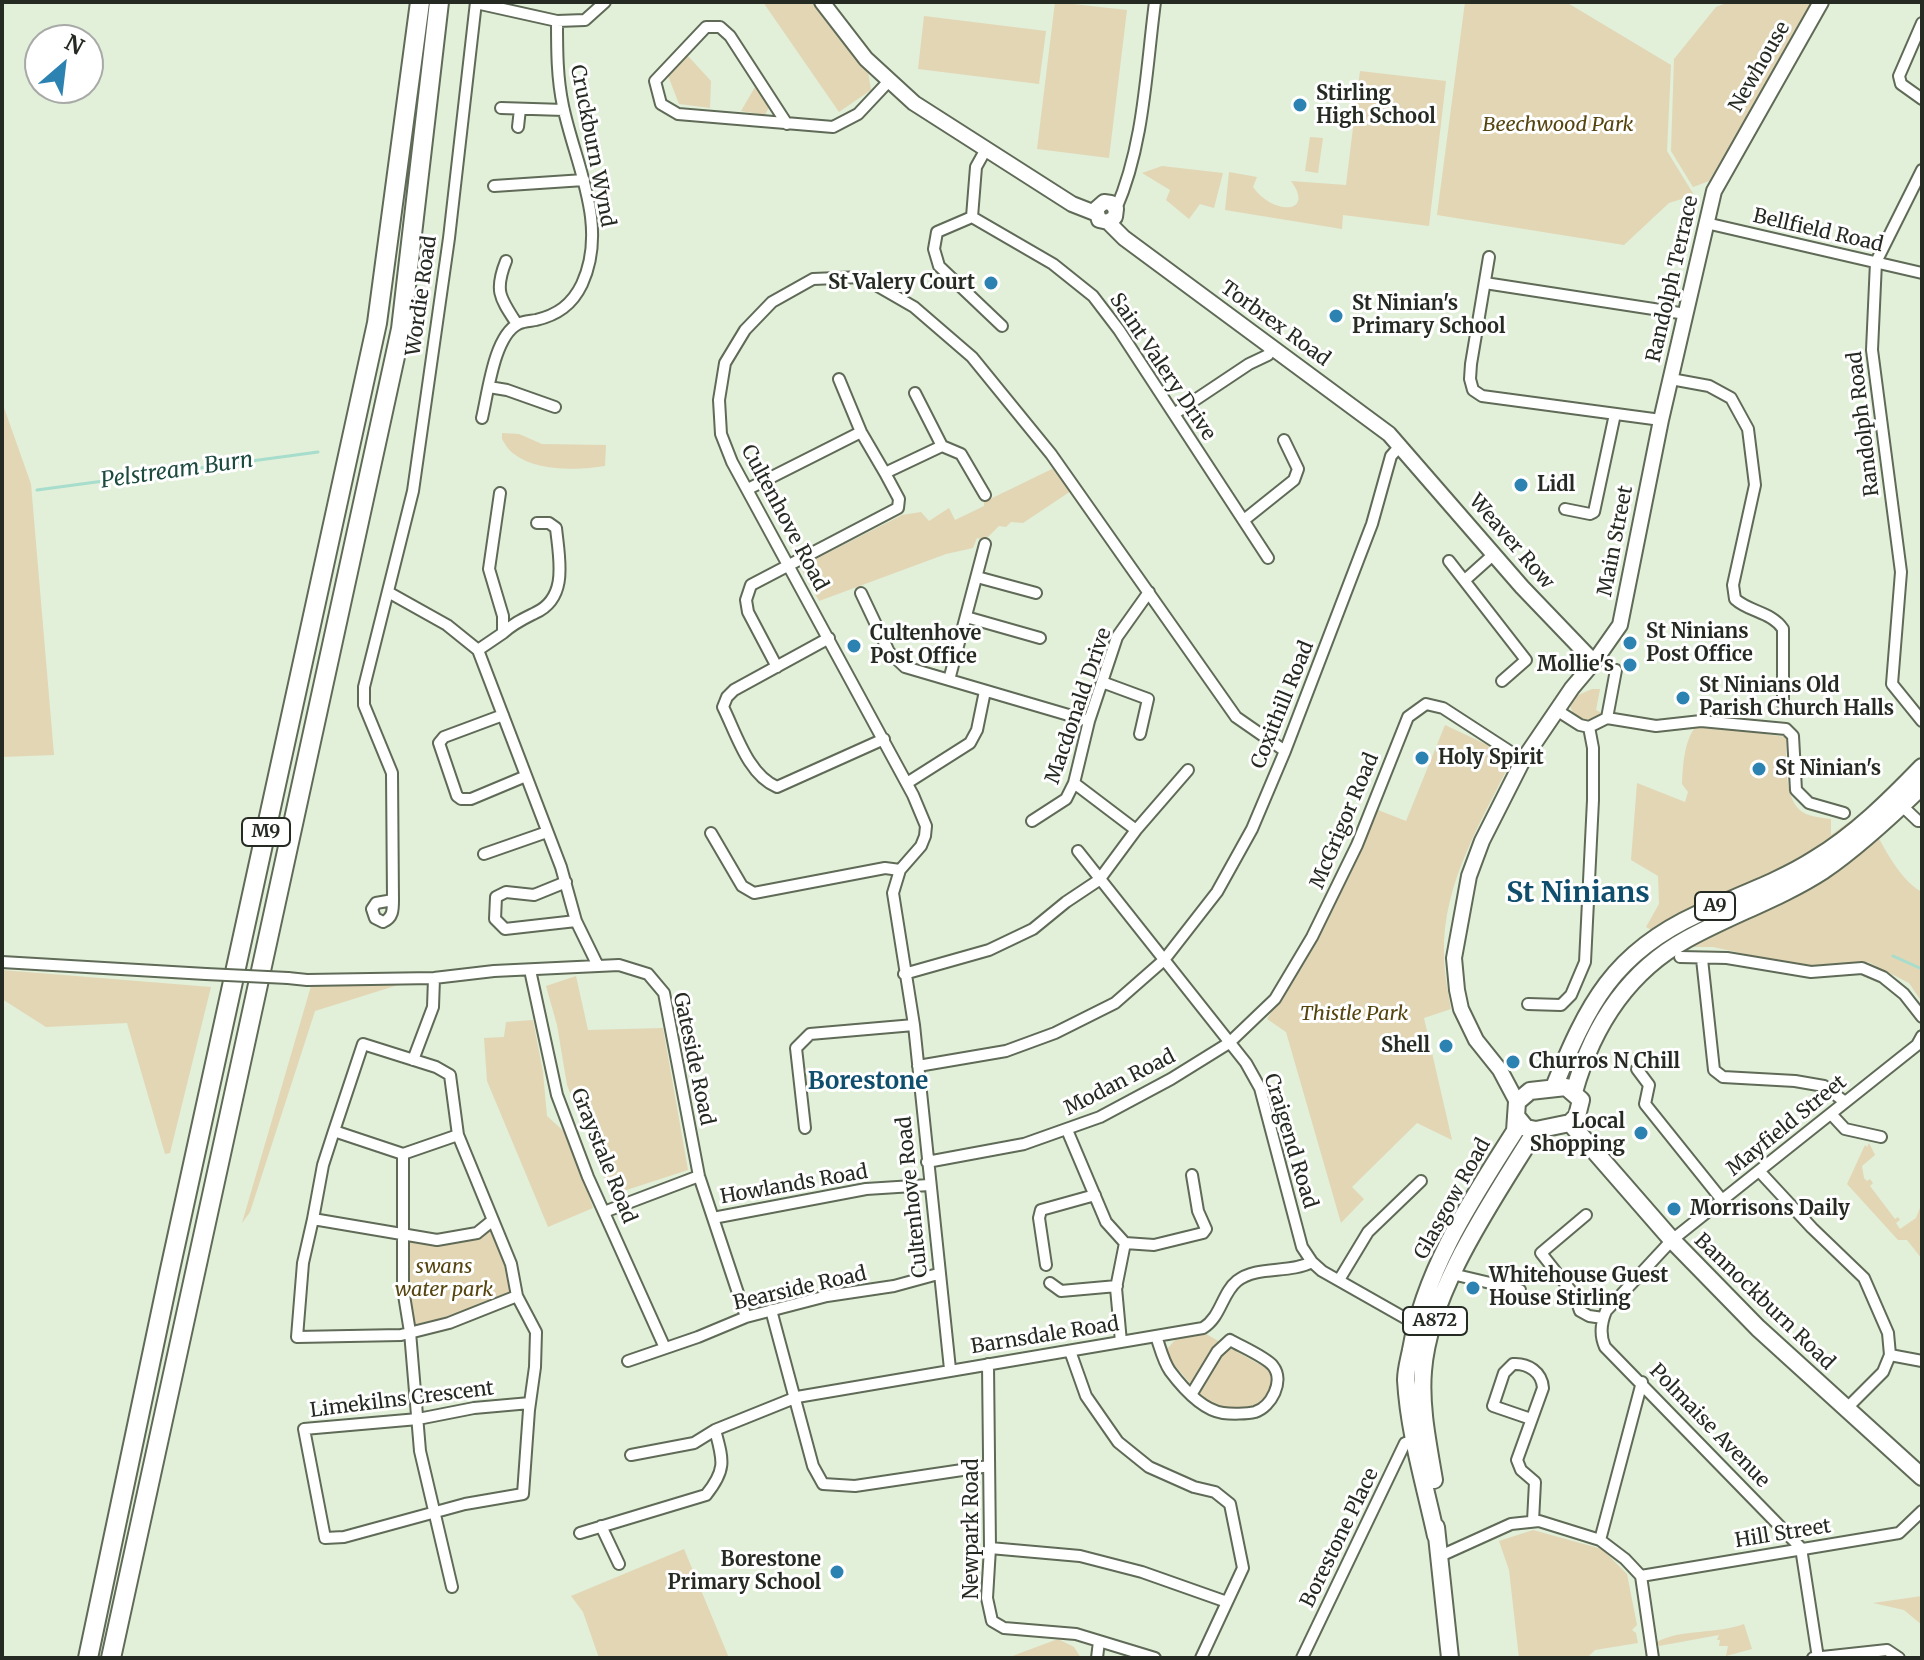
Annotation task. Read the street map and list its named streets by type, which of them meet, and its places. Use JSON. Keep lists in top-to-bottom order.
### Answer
{
  "streets": {
    "highway": ["M9"],
    "main road": [
      "Newhouse",
      "Randolph Terrace",
      "Torbrex Road",
      "Main Street",
      "Weaver Row",
      "A9",
      "Glasgow Road",
      "Bannockburn Road",
      "A872"
    ],
    "street": [
      "Cruckburn Wynd",
      "Bellfield Road",
      "Wordie Road",
      "Saint Valery Drive",
      "Randolph Road",
      "Cultenhove Road",
      "Coxithill Road",
      "Macdonald Drive",
      "McGrigor Road",
      "Gateside Road",
      "Modan Road",
      "Mayfield Street",
      "Craigend Road",
      "Graystale Road",
      "Howlands Road",
      "Bearside Road",
      "Barnsdale Road",
      "Limekilns Crescent",
      "Polmaise Avenue",
      "Newpark Road",
      "Hill Street",
      "Borestone Place"
    ]
  },
  "crossings": [
    ["Newhouse", "Randolph Terrace"],
    ["Bellfield Road", "Randolph Terrace"],
    ["Bellfield Road", "Randolph Road"],
    ["Randolph Terrace", "Main Street"],
    ["Torbrex Road", "Weaver Row"],
    ["Torbrex Road", "Coxithill Road"],
    ["Cultenhove Road", "Coxithill Road"],
    ["Cultenhove Road", "Macdonald Drive"],
    ["Cultenhove Road", "Modan Road"],
    ["Cultenhove Road", "Howlands Road"],
    ["Cultenhove Road", "Bearside Road"],
    ["Cultenhove Road", "Barnsdale Road"],
    ["Main Street", "Weaver Row"],
    ["Main Street", "McGrigor Road"],
    ["Weaver Row", "Coxithill Road"],
    ["Coxithill Road", "Craigend Road"],
    ["McGrigor Road", "Modan Road"],
    ["McGrigor Road", "Craigend Road"],
    ["A9", "Glasgow Road"],
    ["A9", "Bannockburn Road"],
    ["Gateside Road", "Graystale Road"],
    ["Gateside Road", "Howlands Road"],
    ["Gateside Road", "Bearside Road"],
    ["Modan Road", "Craigend Road"],
    ["Mayfield Street", "Bannockburn Road"],
    ["Craigend Road", "Barnsdale Road"],
    ["Graystale Road", "Bearside Road"],
    ["Glasgow Road", "Bannockburn Road"],
    ["Glasgow Road", "Borestone Place"],
    ["Barnsdale Road", "Newpark Road"],
    ["Polmaise Avenue", "Hill Street"]
  ],
  "districts": ["St Ninians", "Borestone"],
  "water": ["Pelstream Burn"],
  "parks": ["Beechwood Park", "Thistle Park", "swans water park"],
  "places": [
    "Stirling High School",
    "St Valery Court",
    "St Ninian's Primary School",
    "Lidl",
    "St Ninians Post Office",
    "Cultenhove Post Office",
    "Mollie's",
    "St Ninians Old Parish Church Halls",
    "Holy Spirit",
    "St Ninian's",
    "Shell",
    "Churros N Chill",
    "Local Shopping",
    "Morrisons Daily",
    "Whitehouse Guest House Stirling",
    "Borestone Primary School"
  ],
  "north": "top right"
}
